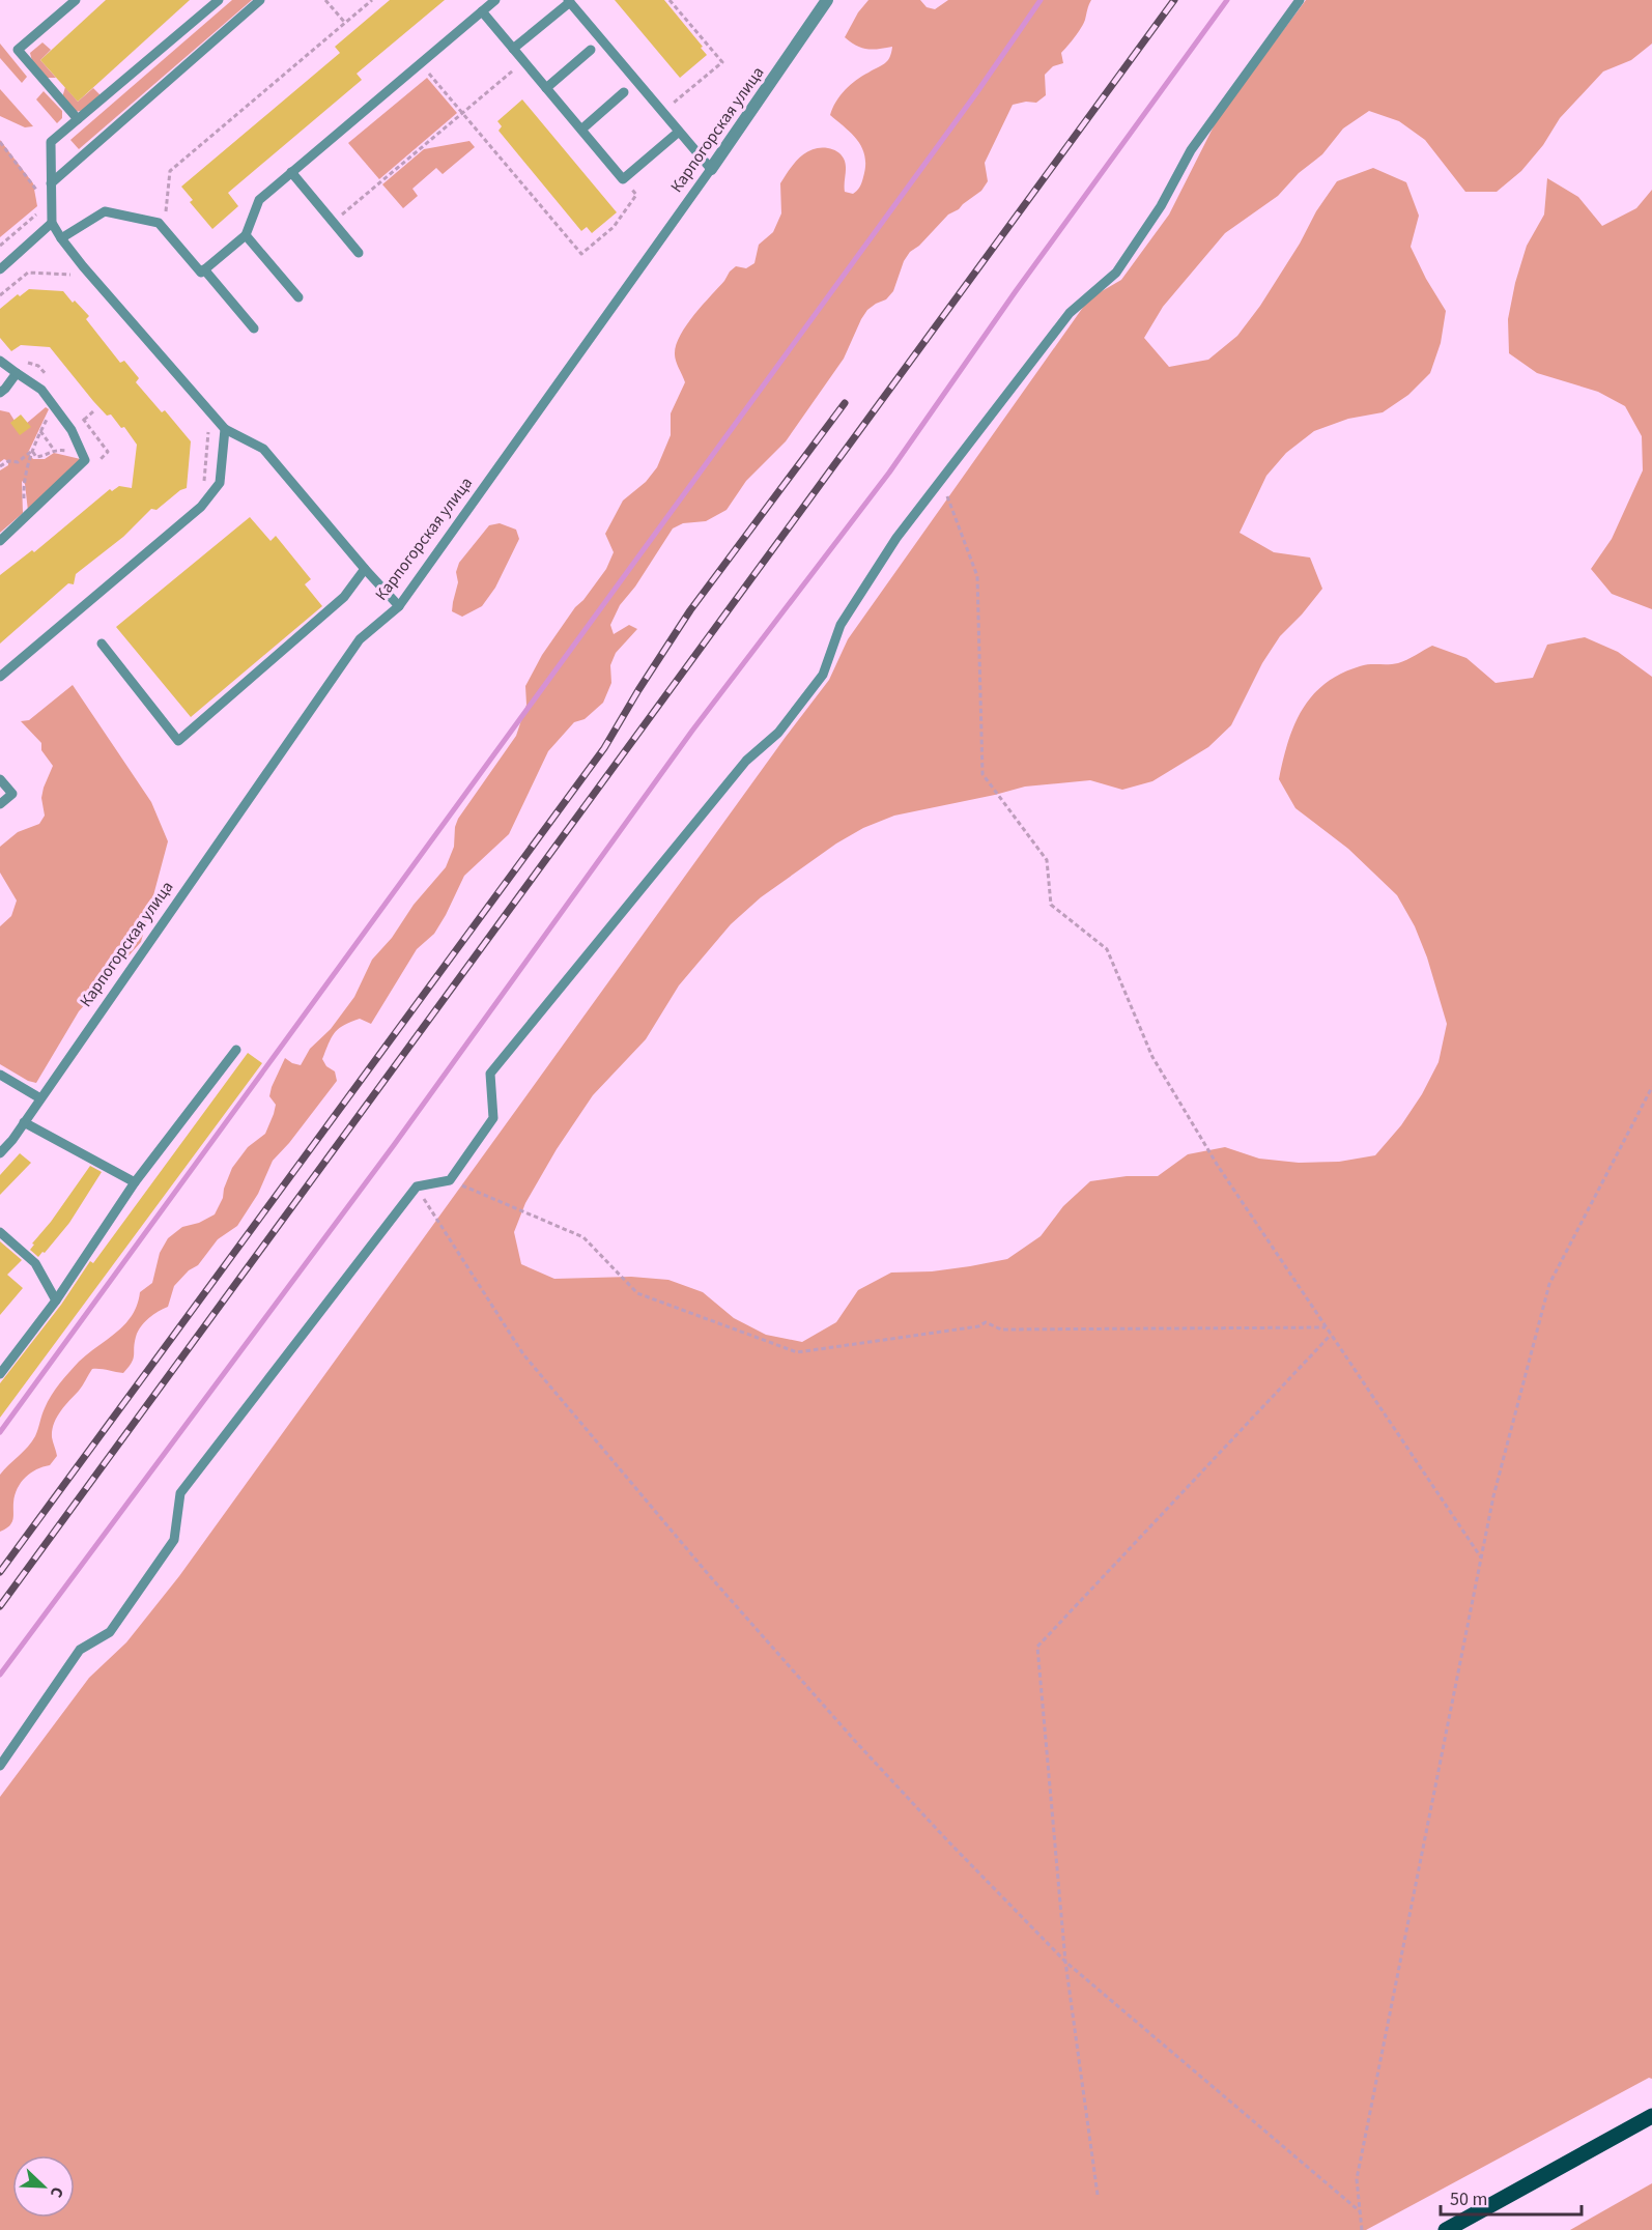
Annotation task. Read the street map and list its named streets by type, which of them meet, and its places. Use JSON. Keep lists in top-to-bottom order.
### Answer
{
  "streets": {
    "street": ["Карпогорская улица"]
  },
  "scale_bar": "50 m",
  "north": "bottom right"
}
